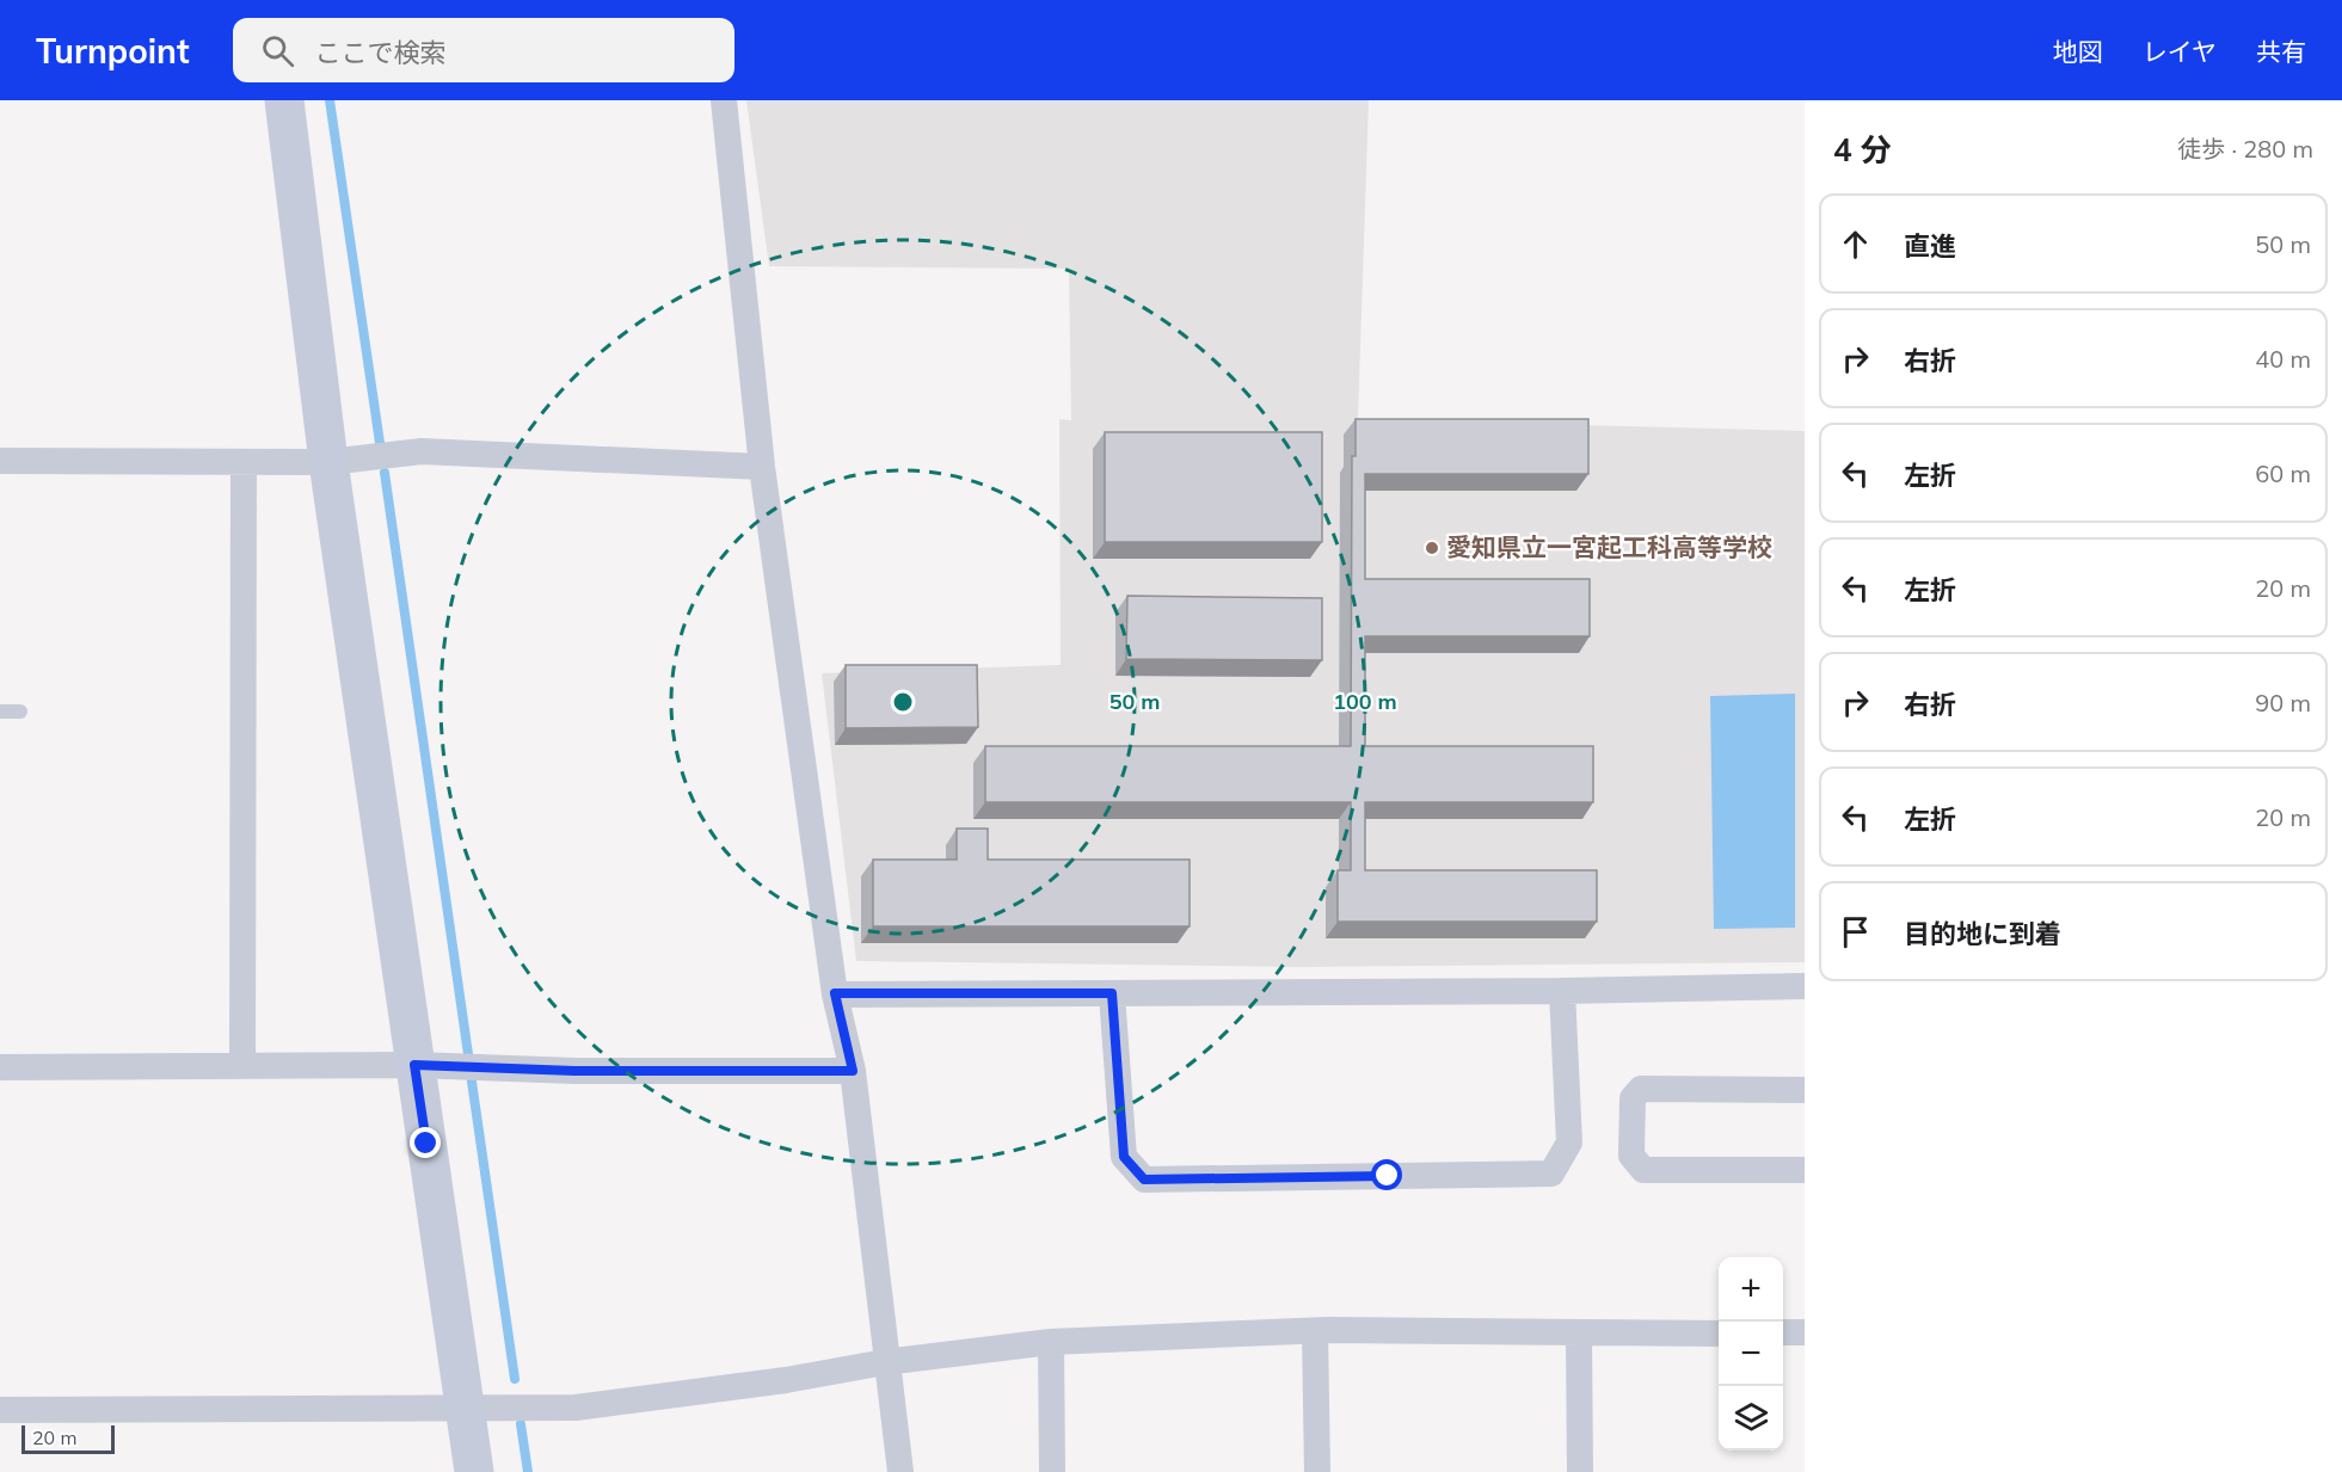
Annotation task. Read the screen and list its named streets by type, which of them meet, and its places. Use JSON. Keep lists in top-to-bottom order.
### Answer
{
  "places": ["愛知県立一宮起工科高等学校"],
  "scale_bar": "20 m",
  "page": {
    "header": "Turnpoint",
    "search": "ここで検索",
    "nav": ["地図", "レイヤ", "共有"],
    "heading": ["4 分", "徒歩 · 280 m"],
    "list": [
      ["直進", "50 m"],
      ["右折", "40 m"],
      ["左折", "60 m"],
      ["左折", "20 m"],
      ["右折", "90 m"],
      ["左折", "20 m"],
      "目的地に到着"
    ],
    "map_buttons": ["+", "−"],
    "scale": "20 m"
  },
  "rings": ["50 m", "100 m"]
}
